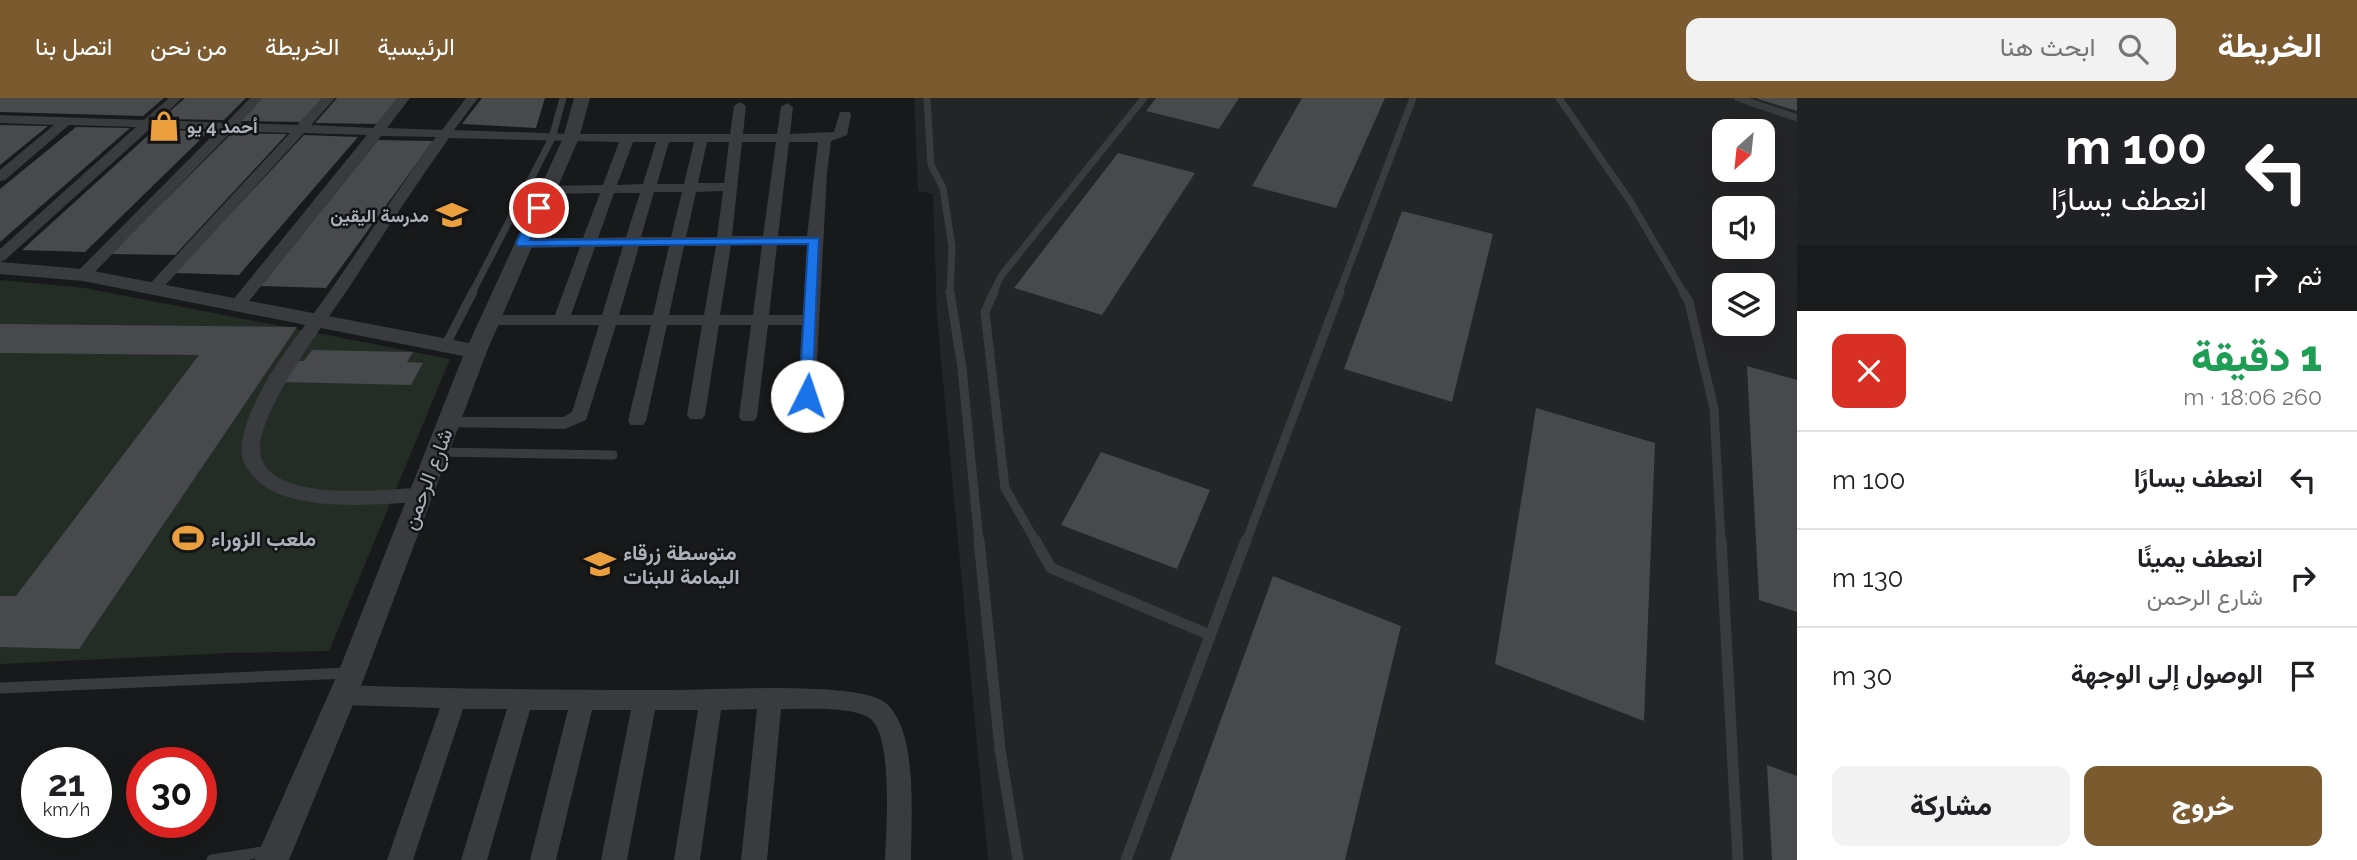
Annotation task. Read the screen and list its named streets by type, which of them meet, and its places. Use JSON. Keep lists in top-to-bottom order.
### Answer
{
  "streets": {
    "street": ["شارع الرحمن"]
  },
  "places": {
    "shop": ["أحمد 4 يو"],
    "school or university": ["مدرسة اليقين", "متوسطة زرقاء اليمامة للبنات"],
    "sports": ["ملعب الزوراء"]
  },
  "north": "bottom left",
  "page": {
    "header": "الخريطة",
    "search": "ابحث هنا",
    "nav": [
      "الرئيسية",
      "الخريطة",
      "من نحن",
      "اتصل بنا"
    ],
    "turn": ["100 m", "انعطف يسارًا"],
    "then": "ثم",
    "heading": ["1 دقيقة", "260 m · 18:06"],
    "list": [
      {
        "name": "انعطف يسارًا",
        "value": "100 m"
      },
      {
        "name": "انعطف يمينًا",
        "note": "شارع الرحمن",
        "value": "130 m"
      },
      {
        "name": "الوصول إلى الوجهة",
        "value": "30 m"
      }
    ],
    "speed": "21 km/h",
    "limit": "30",
    "buttons": ["خروج", "مشاركة"]
  }
}
